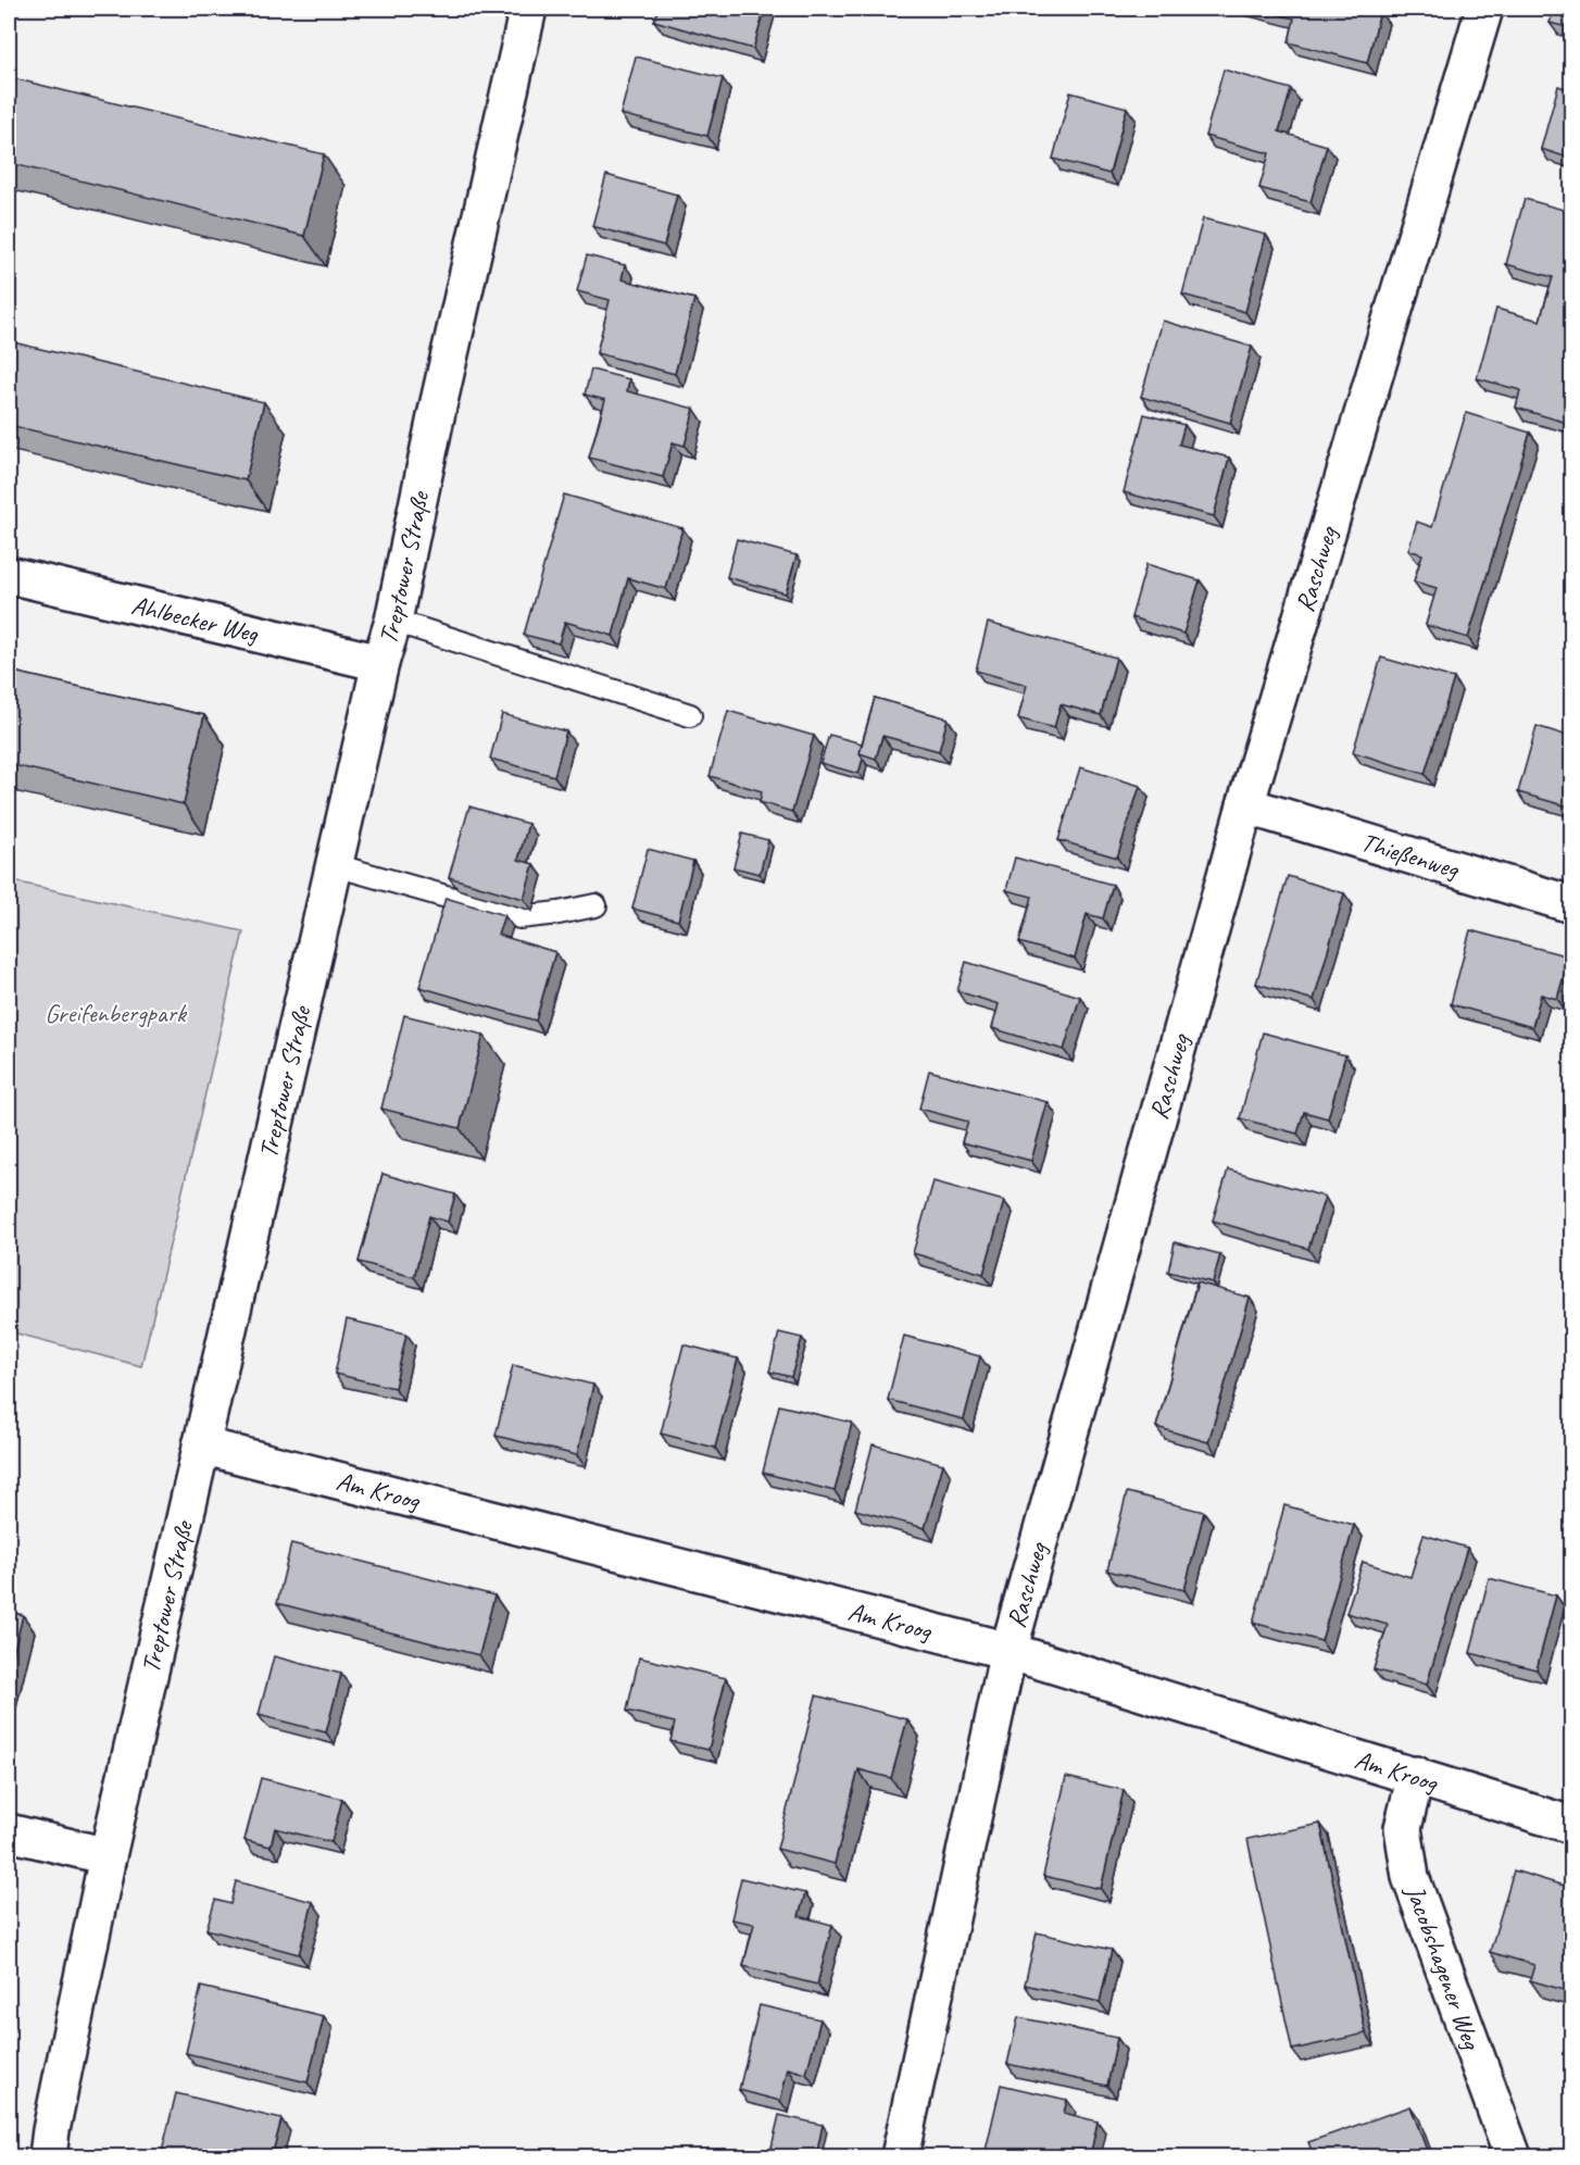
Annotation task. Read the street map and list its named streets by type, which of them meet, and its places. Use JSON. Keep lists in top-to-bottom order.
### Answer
{
  "streets": {
    "street": [
      "Treptower Straße",
      "Raschweg",
      "Ahlbecker Weg",
      "Thießenweg",
      "Am Kroog",
      "Jacobshagener Weg"
    ]
  },
  "crossings": [
    ["Treptower Straße", "Ahlbecker Weg"],
    ["Treptower Straße", "Am Kroog"],
    ["Raschweg", "Thießenweg"],
    ["Raschweg", "Am Kroog"],
    ["Am Kroog", "Jacobshagener Weg"]
  ],
  "parks": ["Greifenbergpark"]
}
